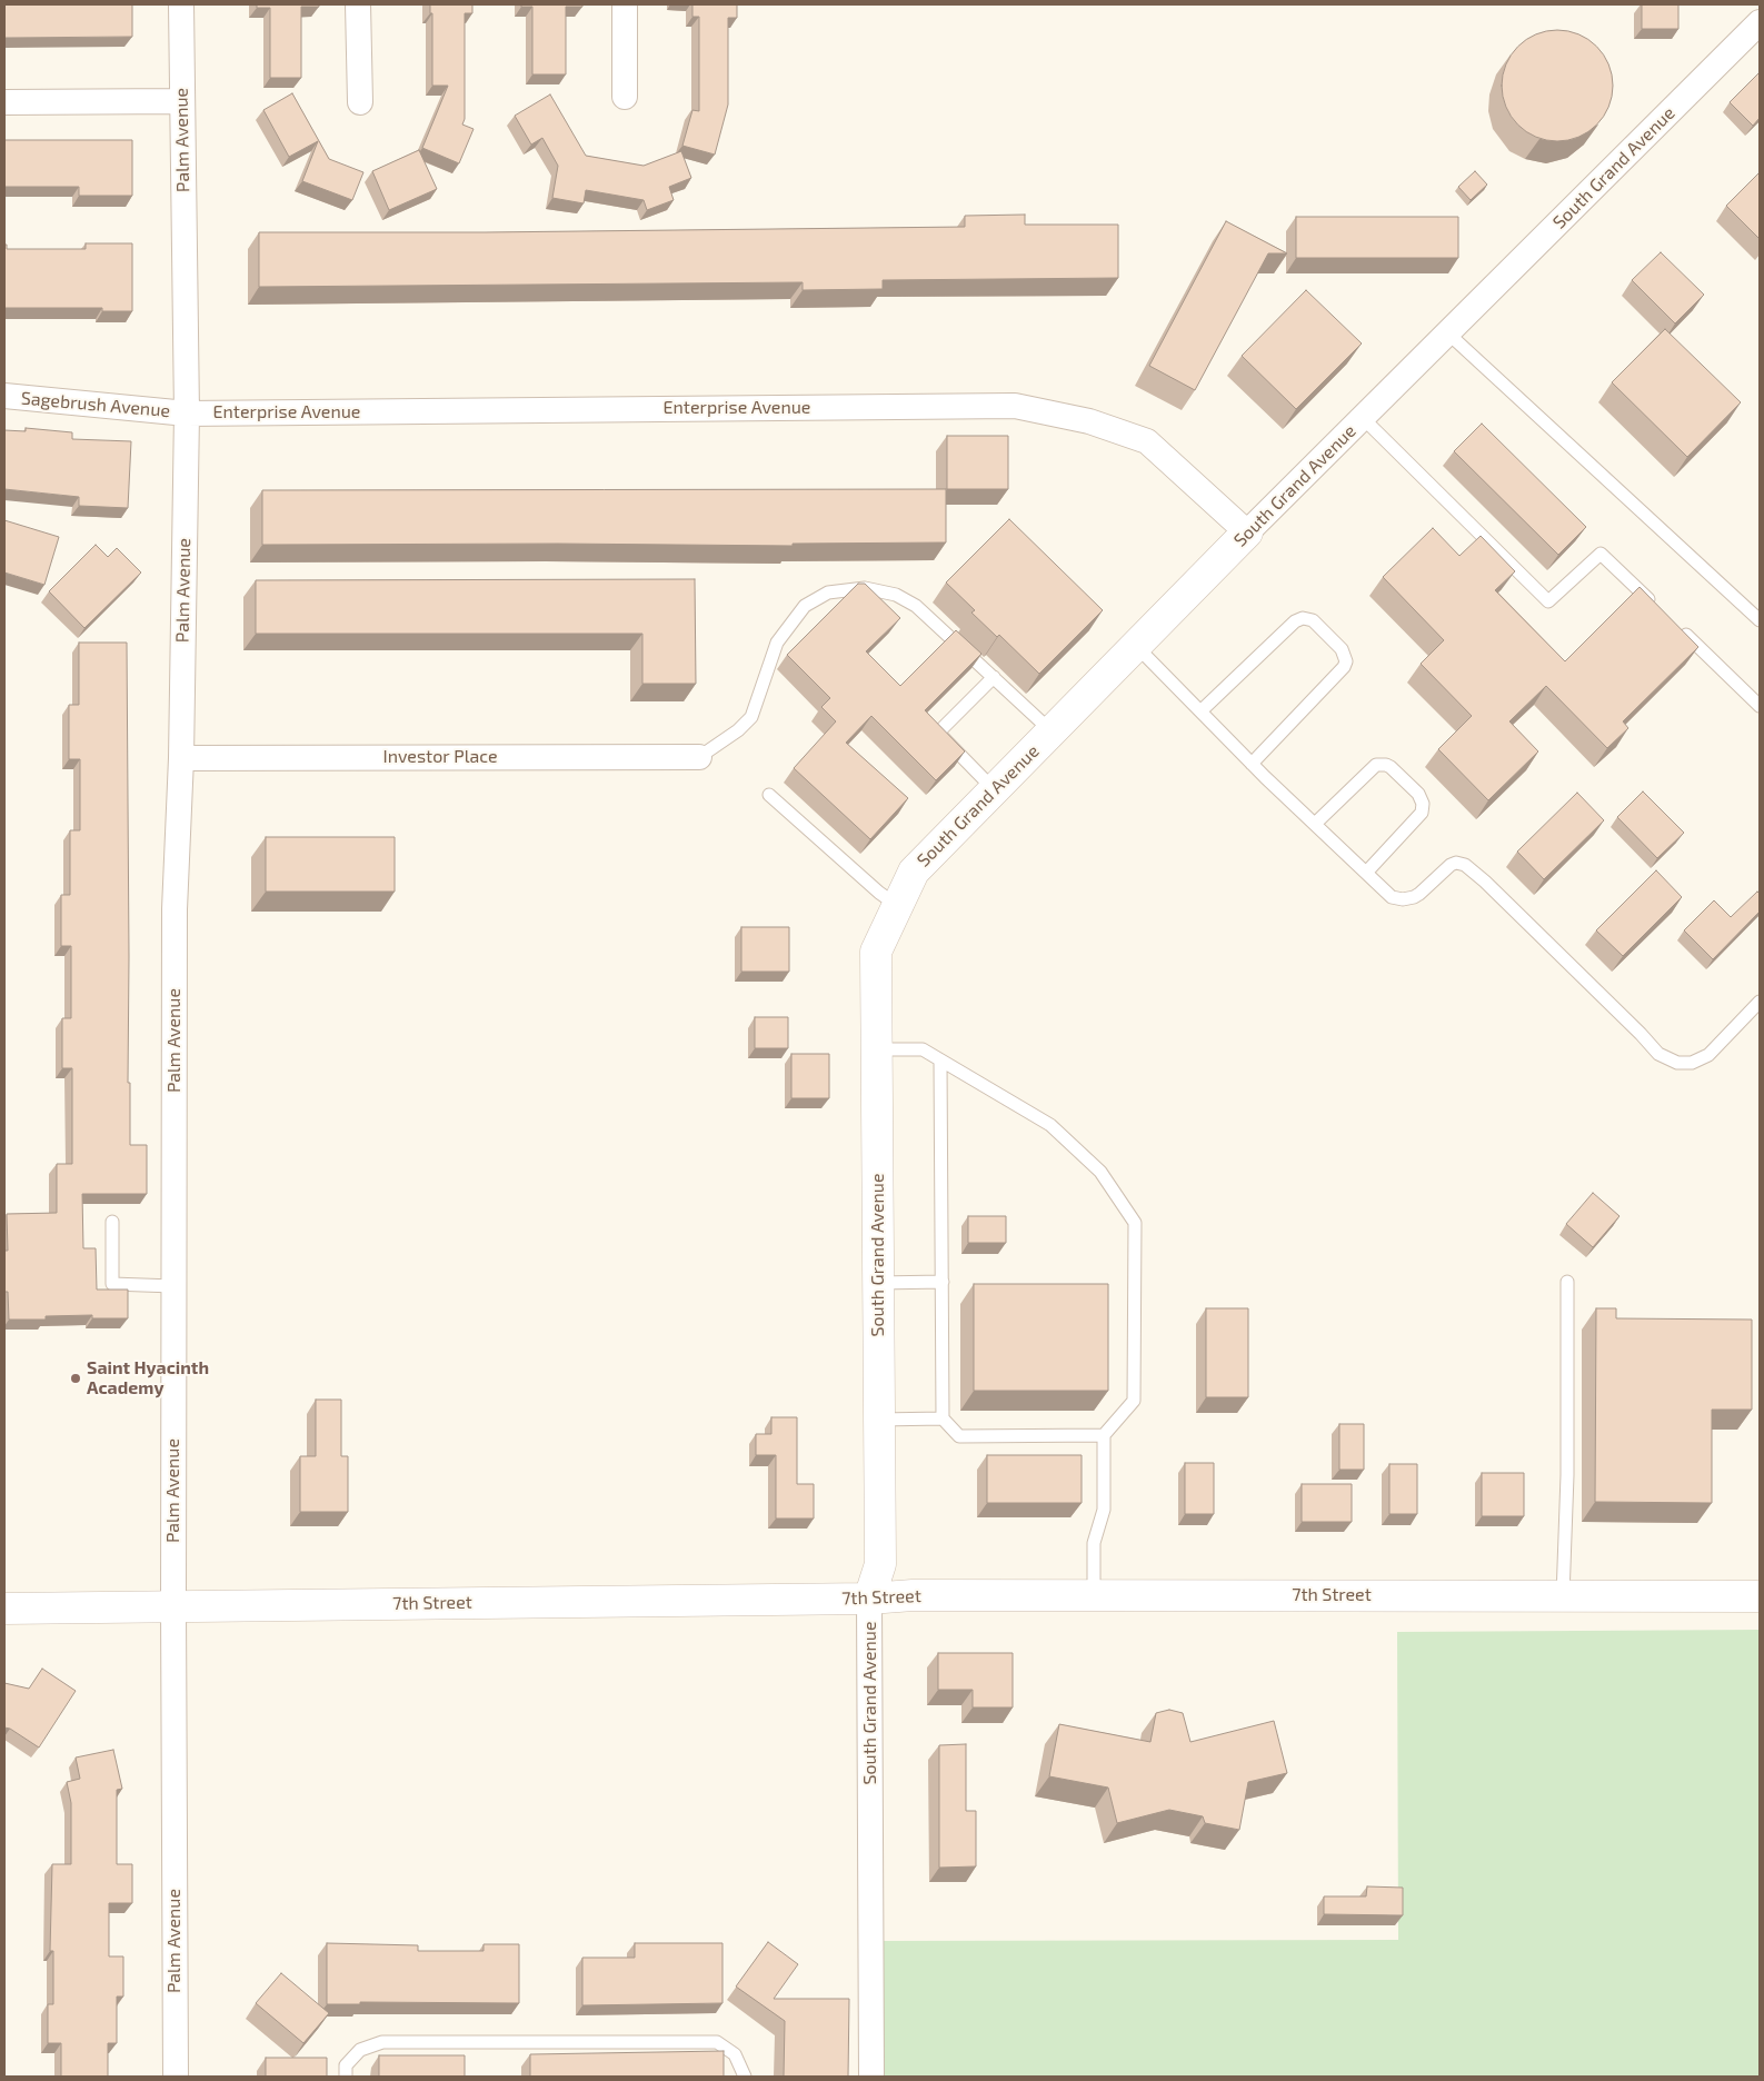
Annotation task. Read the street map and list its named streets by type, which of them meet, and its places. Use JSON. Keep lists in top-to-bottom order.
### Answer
{
  "streets": {
    "street": [
      "Palm Avenue",
      "South Grand Avenue",
      "Sagebrush Avenue",
      "Enterprise Avenue",
      "Investor Place",
      "7th Street"
    ]
  },
  "crossings": [
    ["Palm Avenue", "Sagebrush Avenue"],
    ["Palm Avenue", "Enterprise Avenue"],
    ["Palm Avenue", "Investor Place"],
    ["Palm Avenue", "7th Street"],
    ["South Grand Avenue", "Enterprise Avenue"],
    ["South Grand Avenue", "7th Street"],
    ["Sagebrush Avenue", "Enterprise Avenue"]
  ],
  "places": ["Saint Hyacinth Academy"]
}
